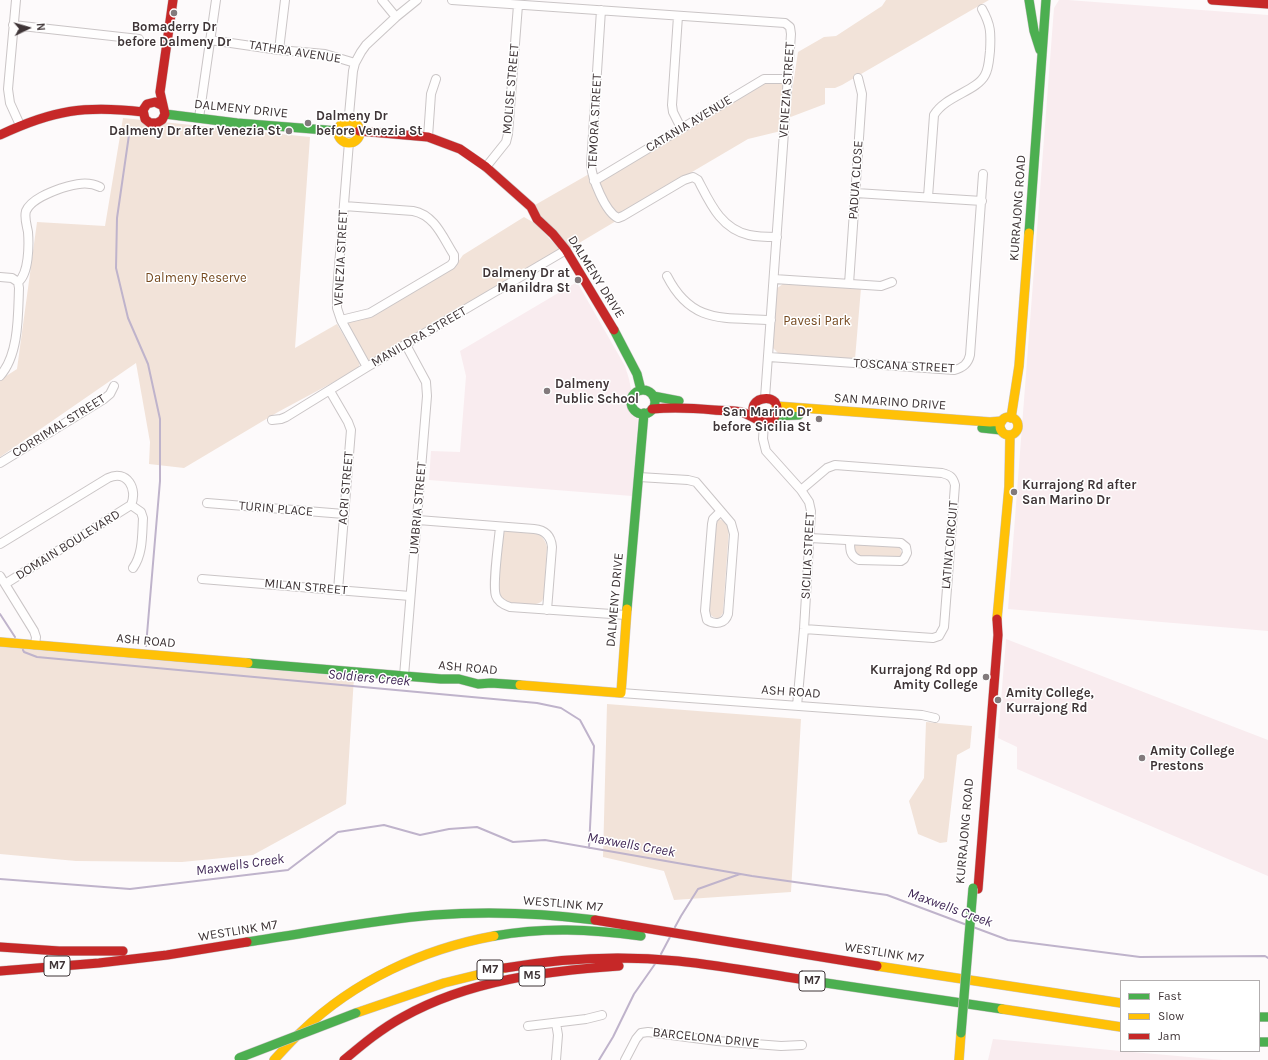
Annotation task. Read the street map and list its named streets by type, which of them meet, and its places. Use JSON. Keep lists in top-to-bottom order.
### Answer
{
  "streets": {
    "main road": [
      "DALMENY DRIVE",
      "KURRAJONG ROAD",
      "SAN MARINO DRIVE",
      "ASH ROAD",
      "WESTLINK M7",
      "M7",
      "M5"
    ],
    "street": [
      "TATHRA AVENUE",
      "MOLISE STREET",
      "VENEZIA STREET",
      "TEMORA STREET",
      "CATANIA AVENUE",
      "PADUA CLOSE",
      "MANILDRA STREET",
      "TOSCANA STREET",
      "CORRIMAL STREET",
      "ACRI STREET",
      "UMBRIA STREET",
      "TURIN PLACE",
      "DOMAIN BOULEVARD",
      "LATINA CIRCUIT",
      "SICILIA STREET",
      "MILAN STREET",
      "BARCELONA DRIVE"
    ]
  },
  "crossings": [
    ["MOLISE STREET", "VENEZIA STREET"],
    ["MOLISE STREET", "DALMENY DRIVE"],
    ["VENEZIA STREET", "DALMENY DRIVE"],
    ["VENEZIA STREET", "TEMORA STREET"],
    ["VENEZIA STREET", "CATANIA AVENUE"],
    ["VENEZIA STREET", "MANILDRA STREET"],
    ["VENEZIA STREET", "TOSCANA STREET"],
    ["VENEZIA STREET", "SAN MARINO DRIVE"],
    ["VENEZIA STREET", "SICILIA STREET"],
    ["DALMENY DRIVE", "MANILDRA STREET"],
    ["DALMENY DRIVE", "ASH ROAD"],
    ["TEMORA STREET", "CATANIA AVENUE"],
    ["KURRAJONG ROAD", "SAN MARINO DRIVE"],
    ["MANILDRA STREET", "ACRI STREET"],
    ["MANILDRA STREET", "UMBRIA STREET"],
    ["SAN MARINO DRIVE", "SICILIA STREET"],
    ["ACRI STREET", "TURIN PLACE"],
    ["ACRI STREET", "MILAN STREET"],
    ["UMBRIA STREET", "MILAN STREET"],
    ["UMBRIA STREET", "ASH ROAD"],
    ["LATINA CIRCUIT", "SICILIA STREET"],
    ["SICILIA STREET", "ASH ROAD"],
    ["WESTLINK M7", "M7"],
    ["M7", "M5"]
  ],
  "water": ["Soldiers Creek", "Maxwells Creek"],
  "parks": ["Dalmeny Reserve", "Pavesi Park"],
  "places": [
    "Bomaderry Dr before Dalmeny Dr",
    "Dalmeny Dr before Venezia St",
    "Dalmeny Dr after Venezia St",
    "Dalmeny Dr at Manildra St",
    "Dalmeny Public School",
    "San Marino Dr before Sicilia St",
    "Kurrajong Rd after San Marino Dr",
    "Kurrajong Rd opp Amity College",
    "Amity College, Kurrajong Rd",
    "Amity College Prestons"
  ],
  "legend": ["Fast", "Slow", "Jam"],
  "north": "right"
}
